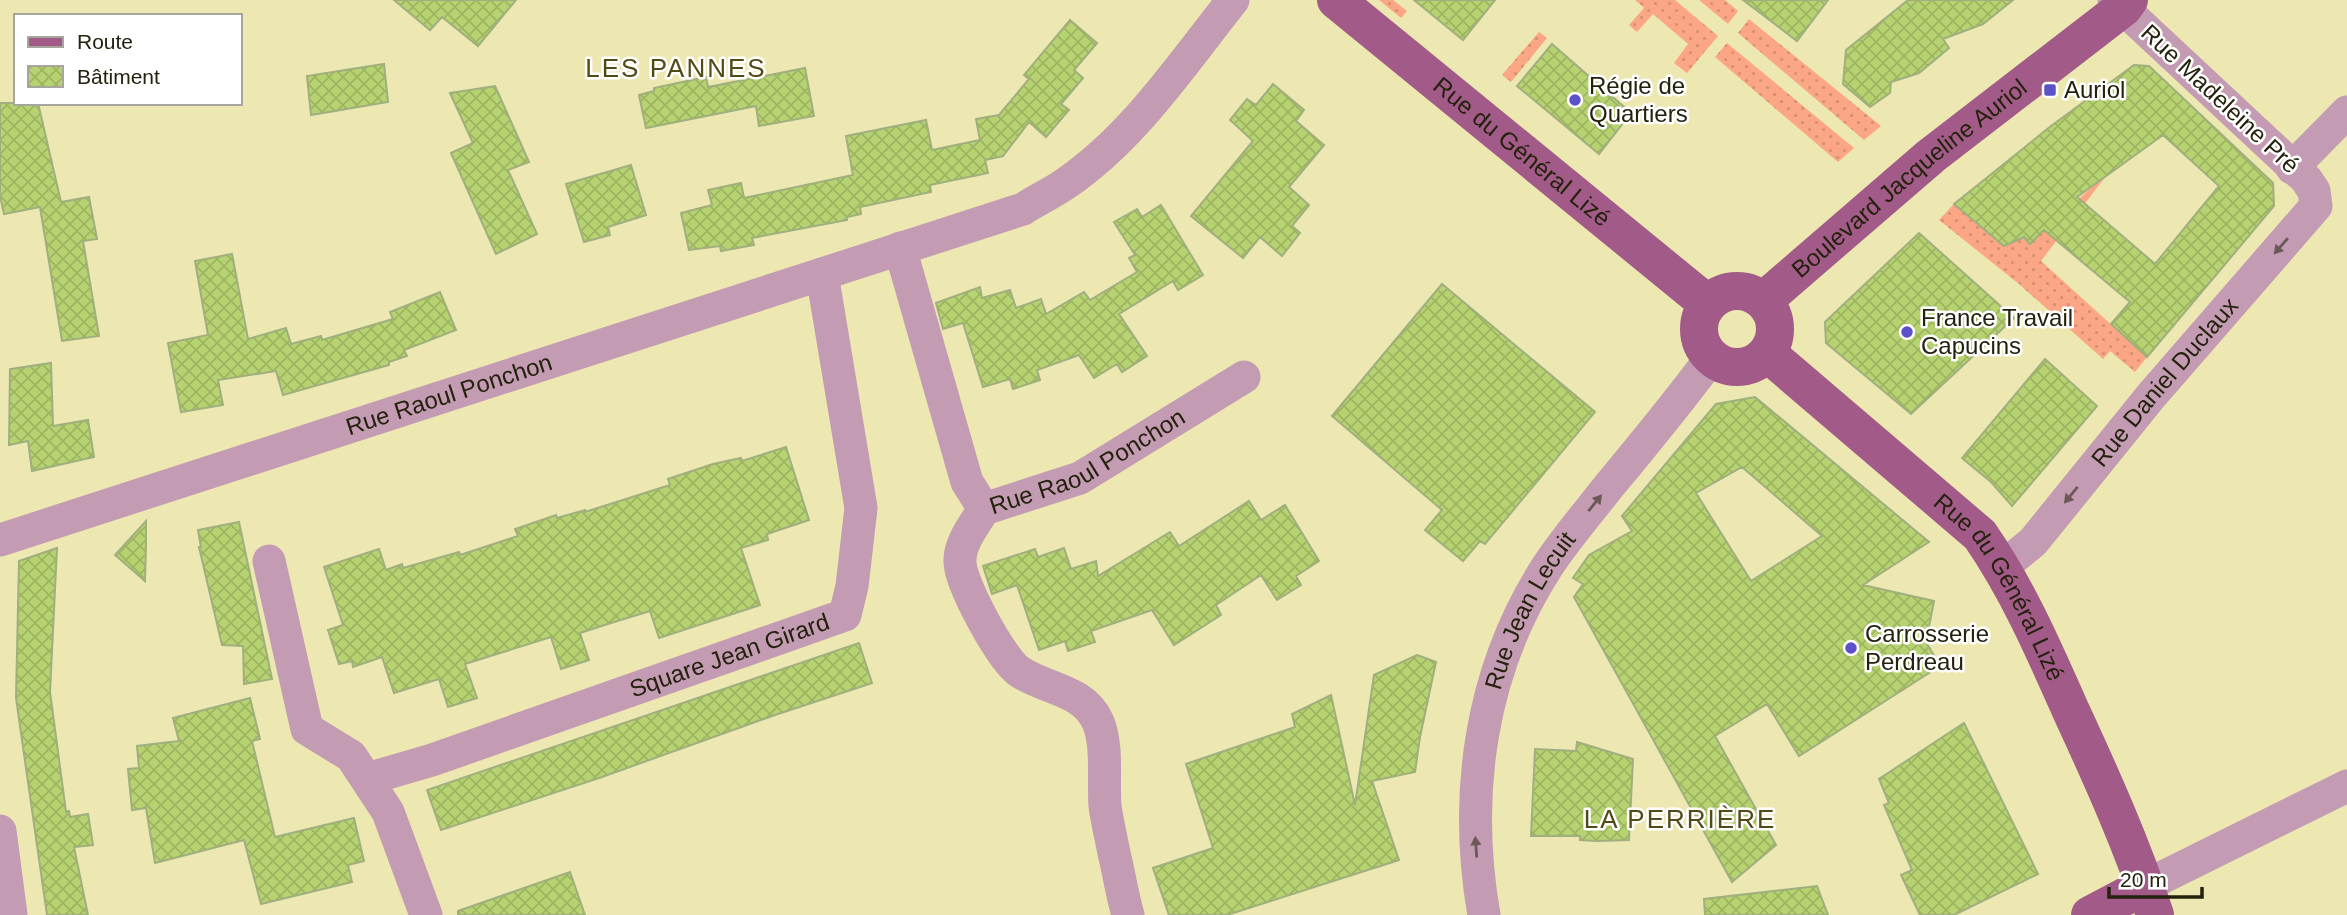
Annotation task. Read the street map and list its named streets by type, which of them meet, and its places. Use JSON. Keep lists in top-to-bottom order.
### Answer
{
  "streets": {
    "main road": ["Rue du Général Lizé", "Boulevard Jacqueline Auriol"],
    "street": [
      "Rue Madeleine Pré",
      "Rue Daniel Duclaux",
      "Rue Raoul Ponchon",
      "Rue Jean Lecuit",
      "Square Jean Girard"
    ]
  },
  "crossings": [
    ["Rue Madeleine Pré", "Boulevard Jacqueline Auriol"],
    ["Rue Madeleine Pré", "Rue Daniel Duclaux"],
    ["Rue du Général Lizé", "Boulevard Jacqueline Auriol"],
    ["Rue du Général Lizé", "Rue Daniel Duclaux"],
    ["Rue du Général Lizé", "Rue Jean Lecuit"],
    ["Boulevard Jacqueline Auriol", "Rue Jean Lecuit"],
    ["Rue Raoul Ponchon", "Square Jean Girard"]
  ],
  "one_way": ["Rue Daniel Duclaux", "Rue Jean Lecuit"],
  "districts": ["LES PANNES", "LA PERRIÈRE"],
  "places": {
    "transit": ["Auriol"],
    "other": ["Régie de Quartiers", "France Travail Capucins", "Carrosserie Perdreau"]
  },
  "legend": ["Route", "Bâtiment"],
  "scale_bar": "20 m"
}
